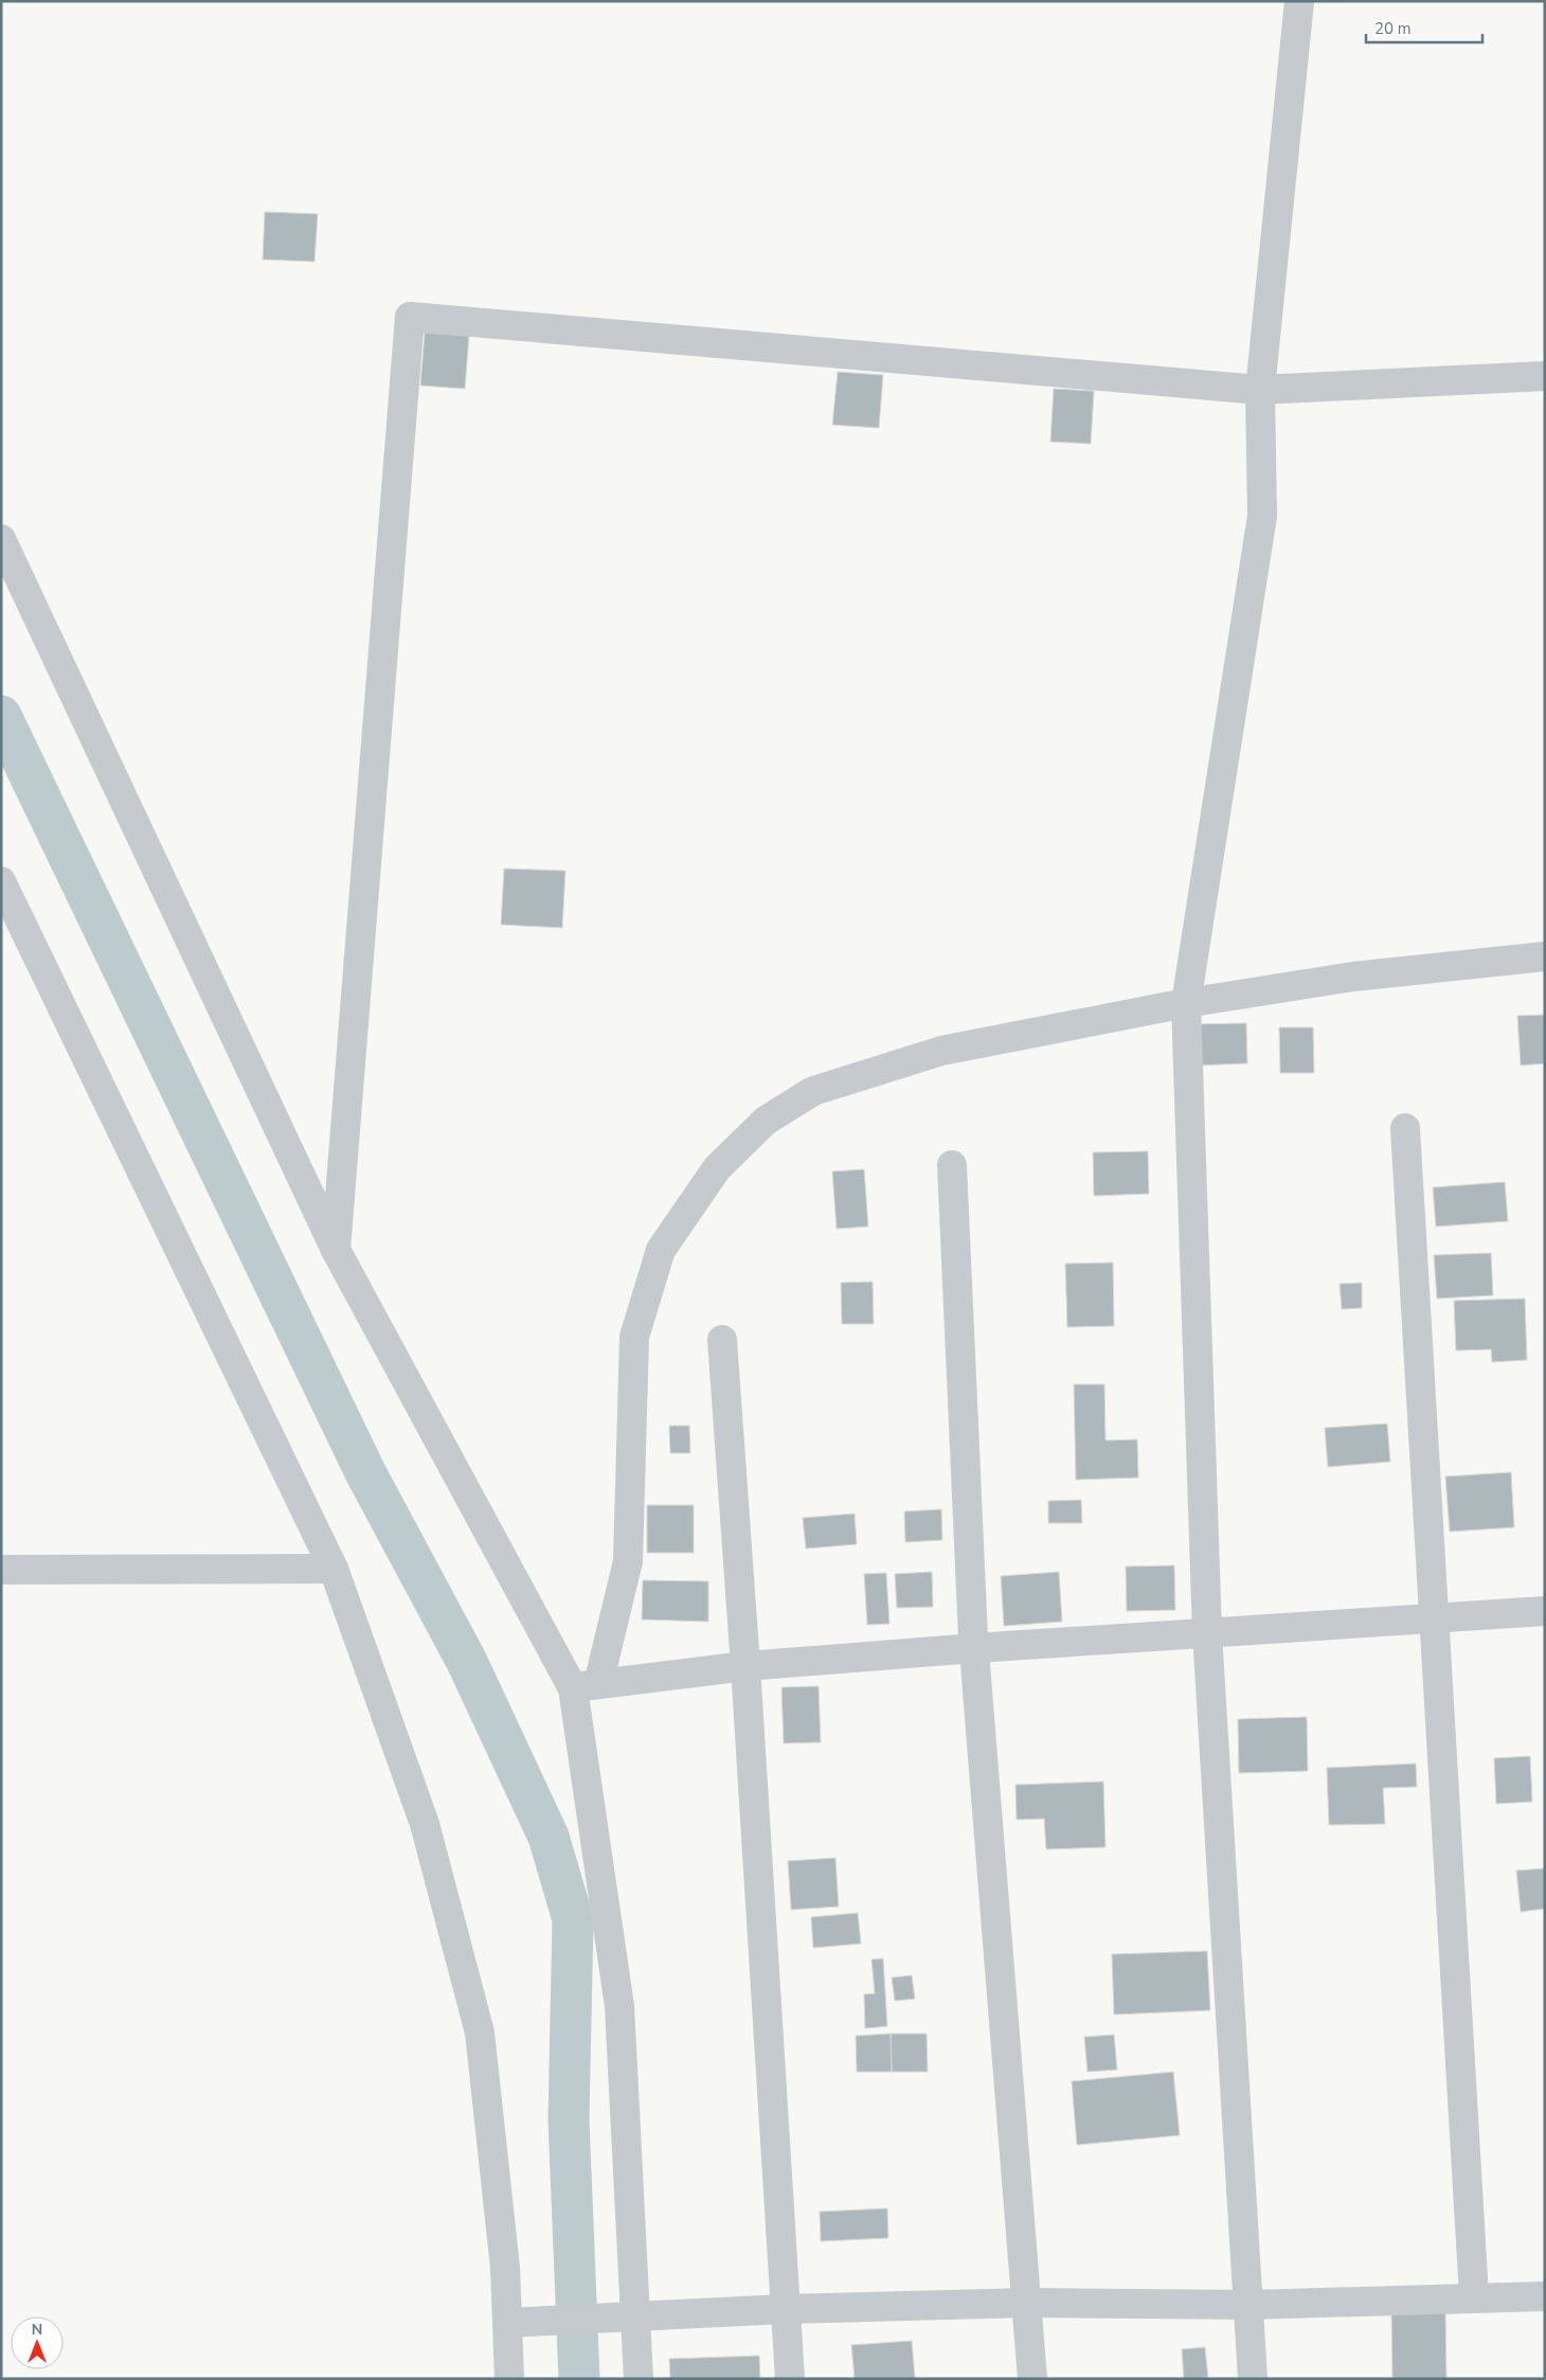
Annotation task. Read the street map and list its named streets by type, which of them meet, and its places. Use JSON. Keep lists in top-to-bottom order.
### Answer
{
  "scale_bar": "20 m",
  "north": "top"
}
